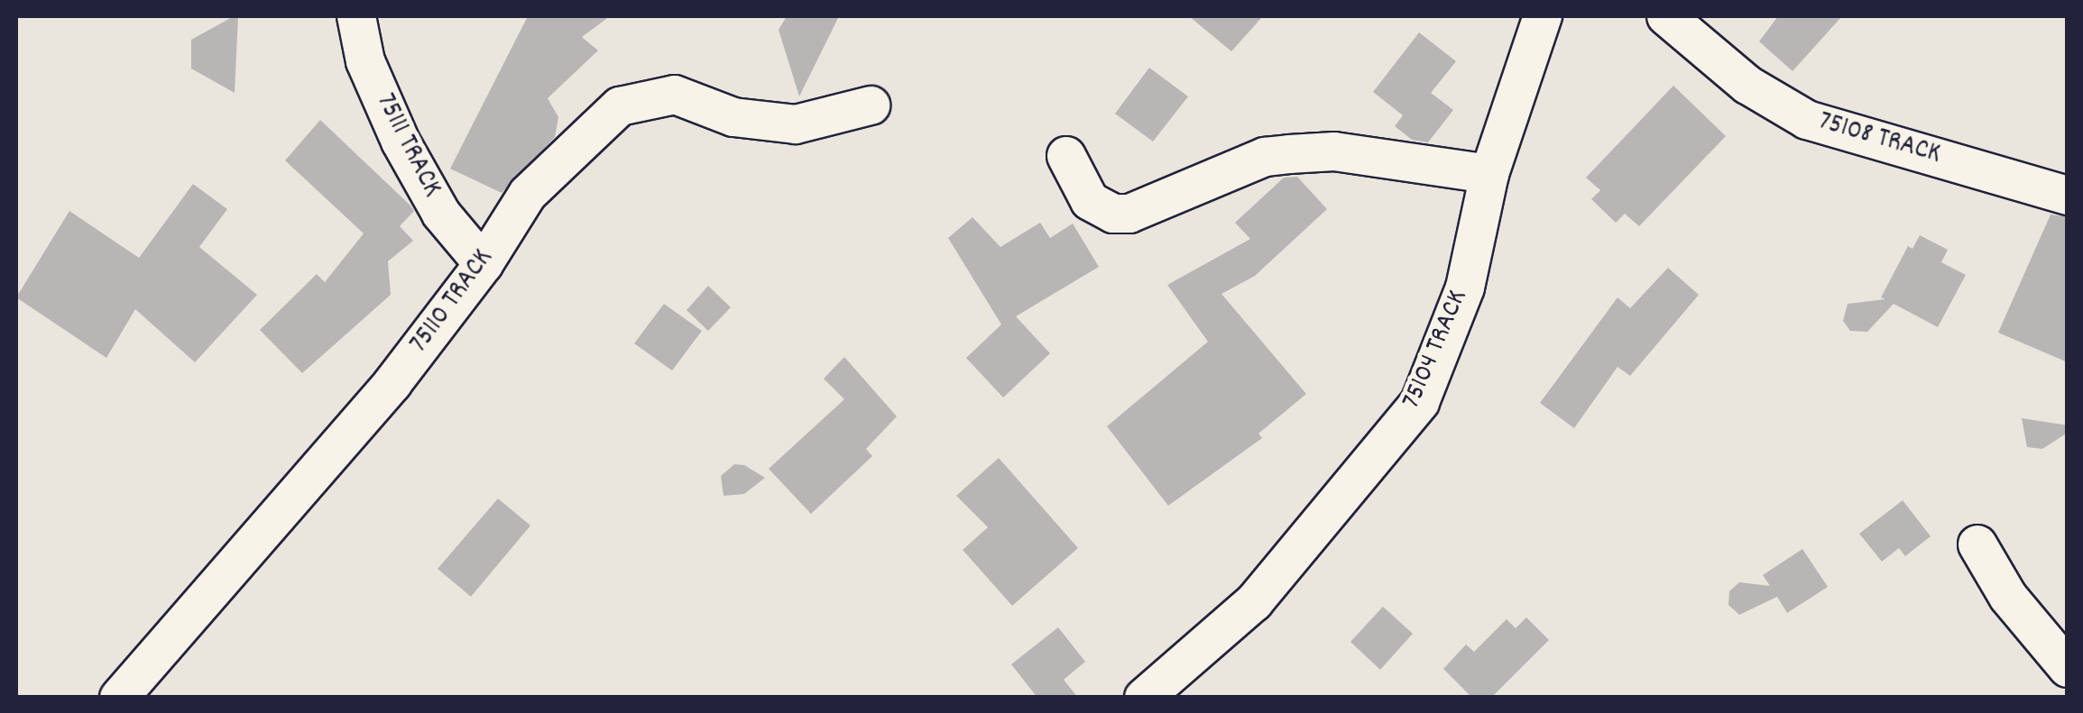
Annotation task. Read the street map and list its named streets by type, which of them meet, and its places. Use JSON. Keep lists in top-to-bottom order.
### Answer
{
  "streets": {
    "street": [
      "75108 TRACK",
      "75111 TRACK",
      "75110 TRACK",
      "75104 TRACK"
    ]
  },
  "crossings": [
    ["75111 TRACK", "75110 TRACK"]
  ]
}
